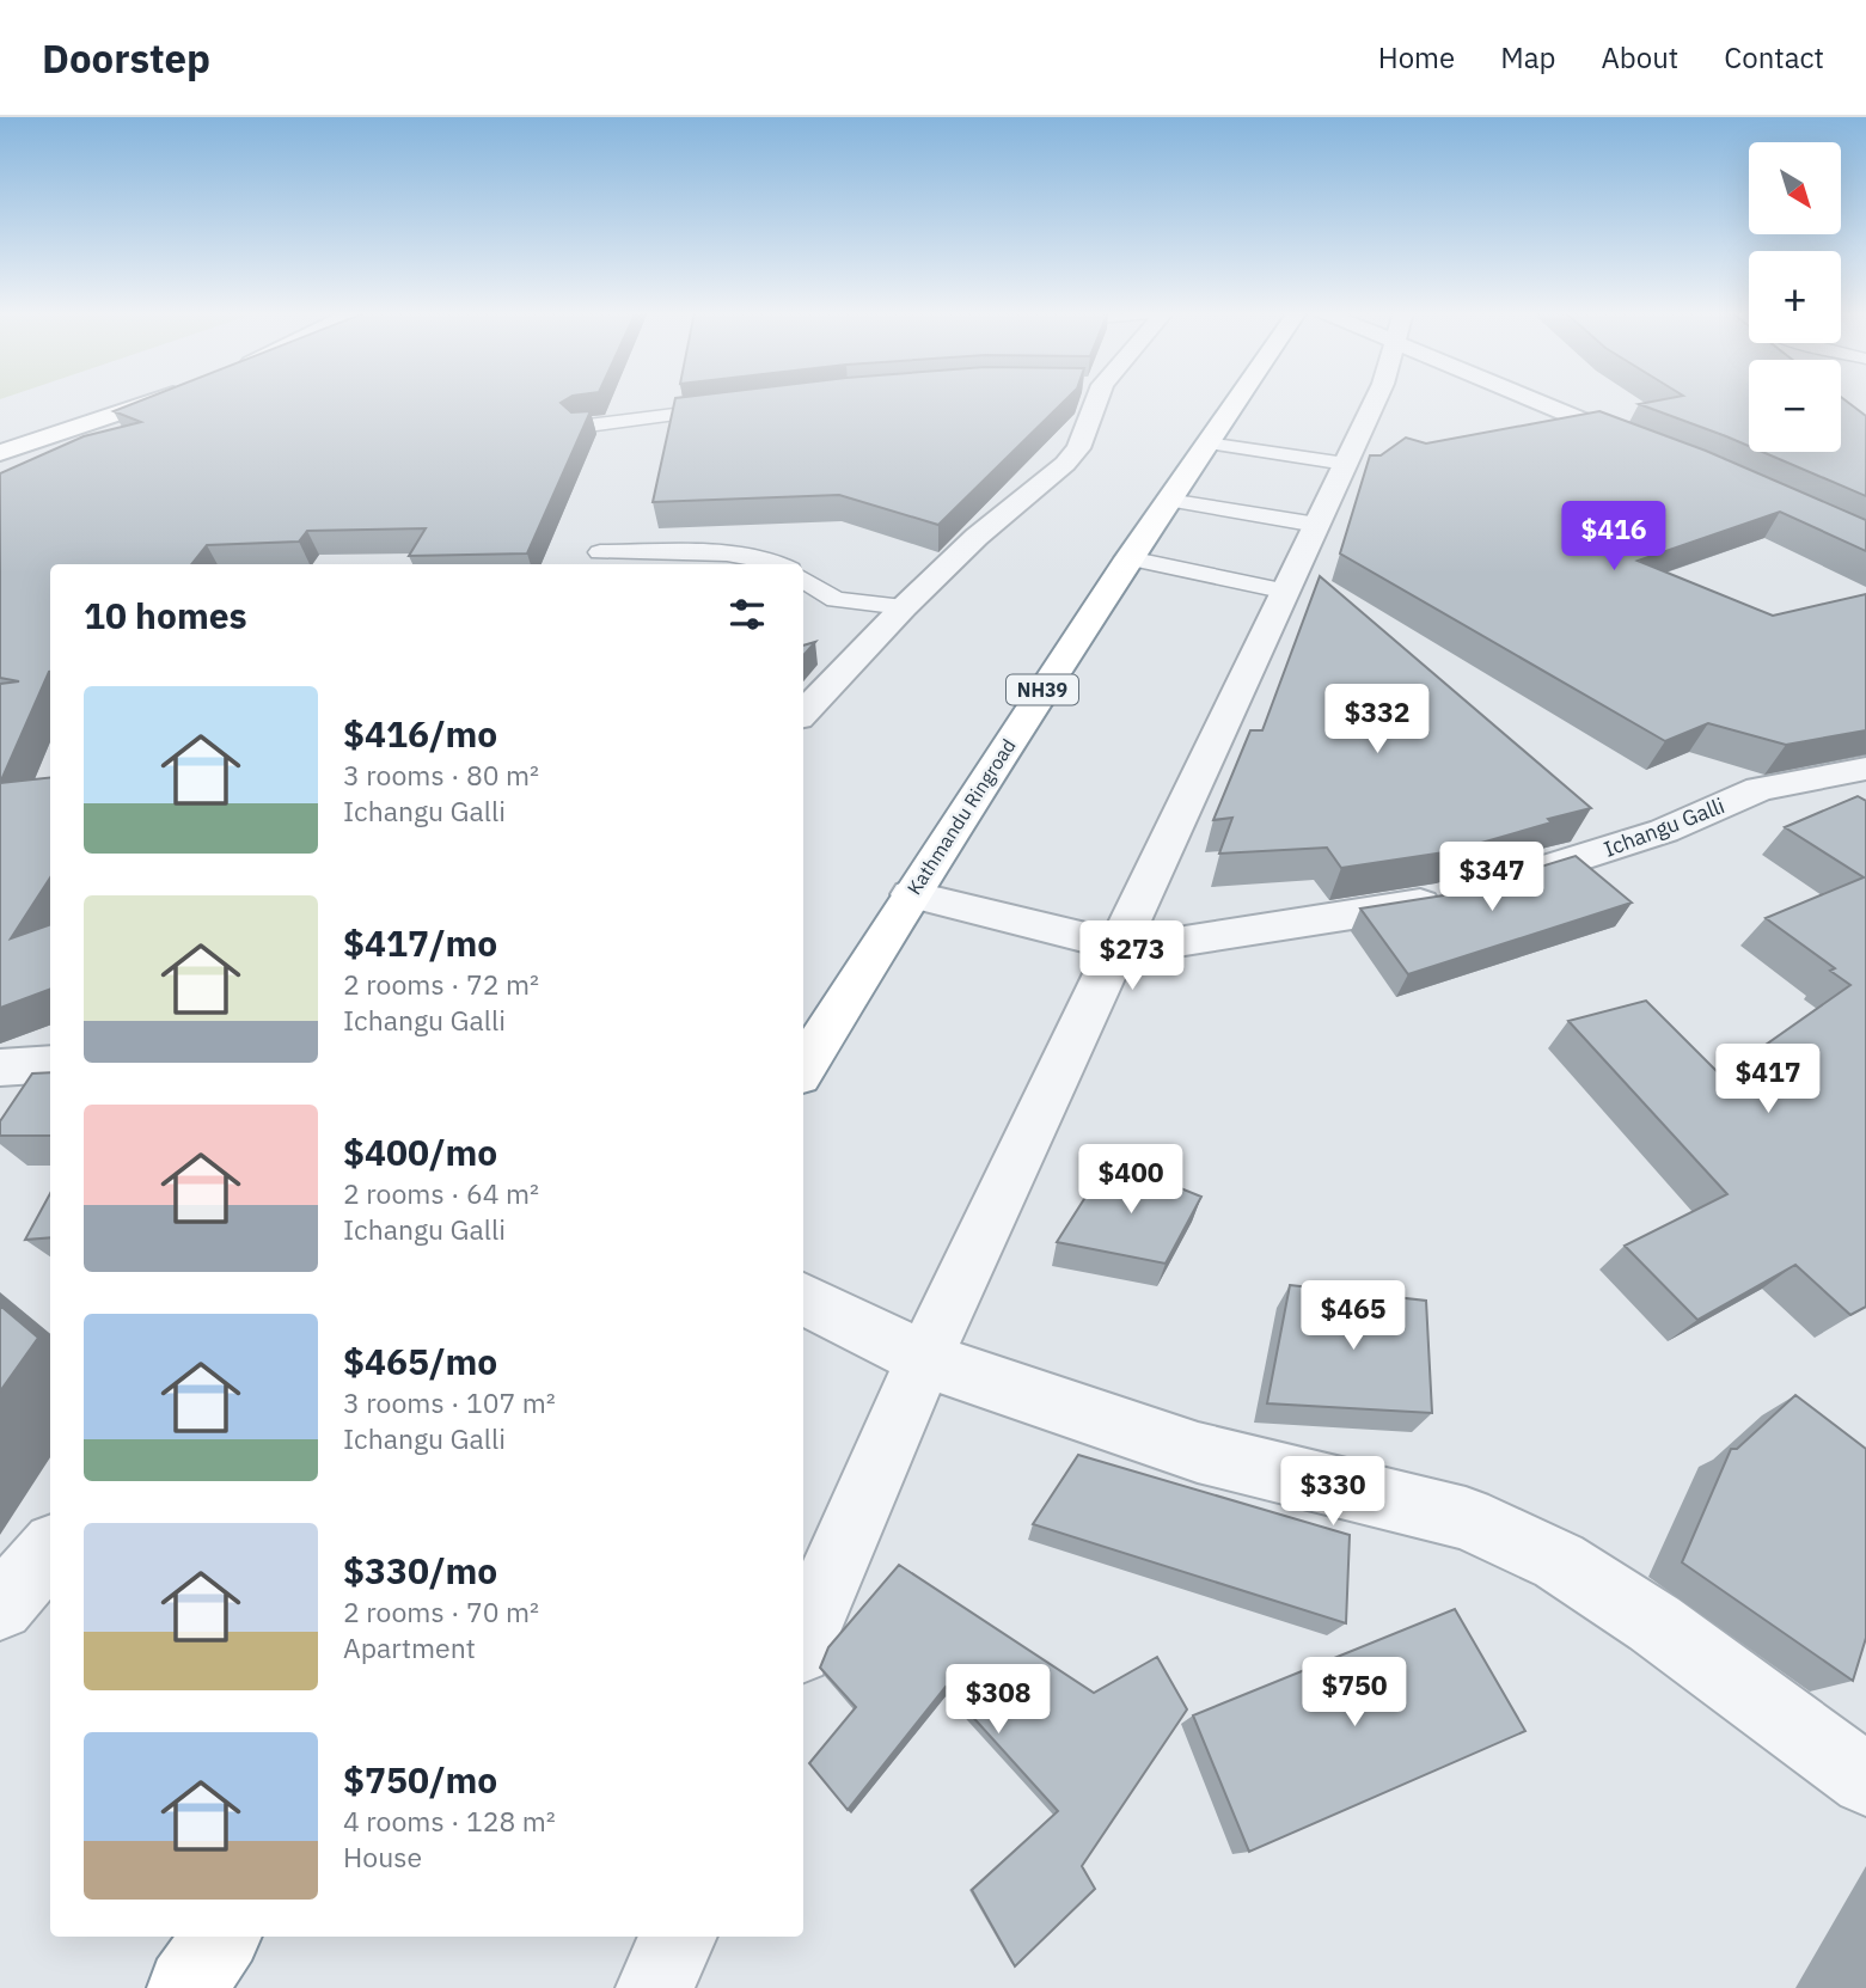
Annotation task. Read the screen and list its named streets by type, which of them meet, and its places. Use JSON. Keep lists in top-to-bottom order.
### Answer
{
  "streets": {
    "main road": ["NH39", "Kathmandu Ringroad"],
    "street": ["Ichangu Galli"]
  },
  "crossings": [
    ["Kathmandu Ringroad", "Ichangu Galli"]
  ],
  "north": "bottom right",
  "page": {
    "header": "Doorstep",
    "nav": [
      "Home",
      "Map",
      "About",
      "Contact"
    ],
    "map_buttons": ["+", "−"],
    "price": [
      "$416",
      "$332",
      "$347",
      "$273",
      "$417",
      "$400",
      "$465",
      "$330",
      "$750",
      "$308"
    ],
    "heading": "10 homes",
    "list": [
      {
        "name": "$416/mo",
        "note": "3 rooms · 80 m² · Ichangu Galli"
      },
      {
        "name": "$417/mo",
        "note": "2 rooms · 72 m² · Ichangu Galli"
      },
      {
        "name": "$400/mo",
        "note": "2 rooms · 64 m² · Ichangu Galli"
      },
      {
        "name": "$465/mo",
        "note": "3 rooms · 107 m² · Ichangu Galli"
      },
      {
        "name": "$330/mo",
        "note": "2 rooms · 70 m² · Apartment"
      },
      {
        "name": "$750/mo",
        "note": "4 rooms · 128 m² · House"
      }
    ]
  }
}
